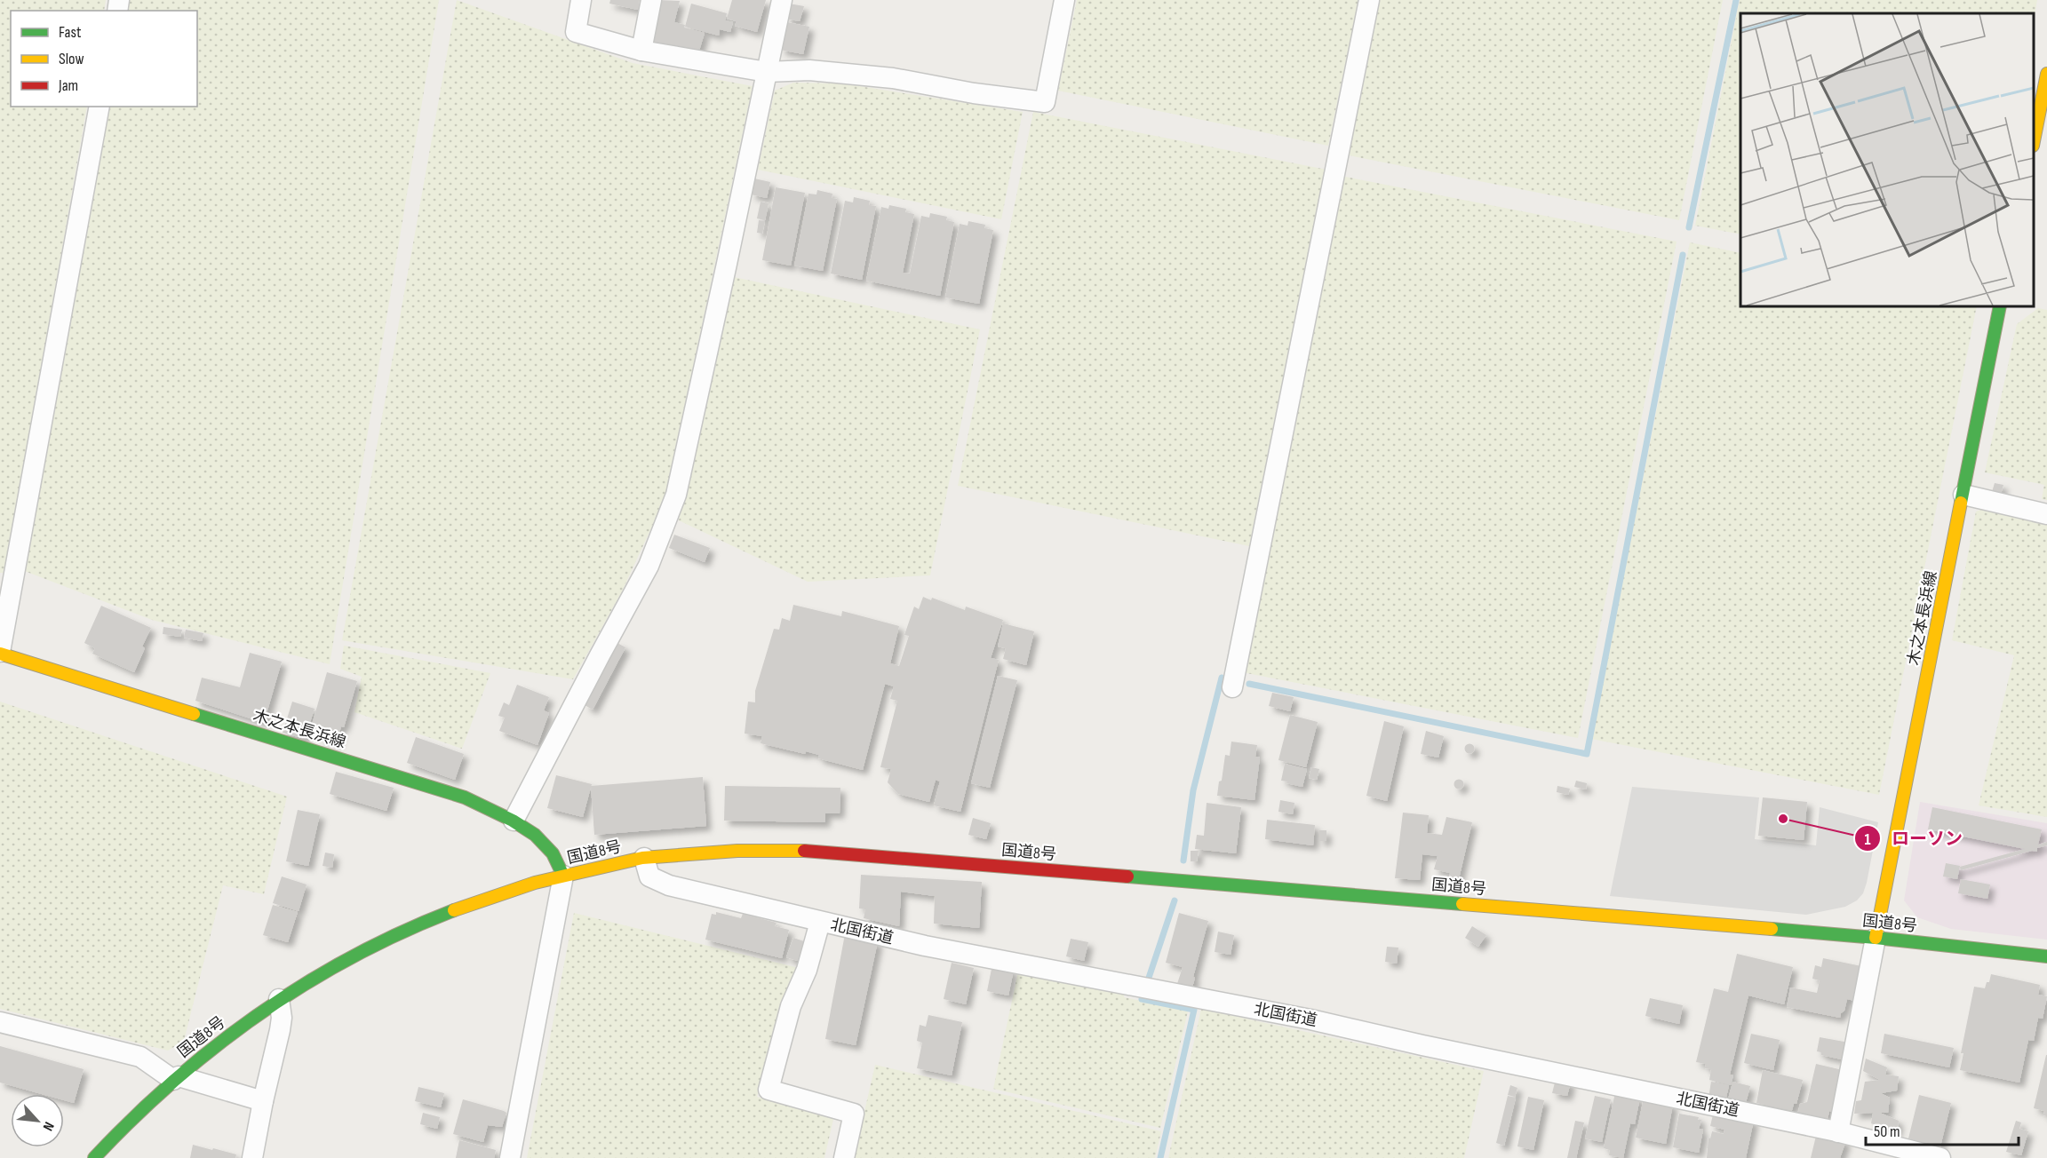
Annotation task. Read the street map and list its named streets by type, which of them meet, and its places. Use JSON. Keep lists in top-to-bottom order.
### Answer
{
  "streets": {
    "main road": ["木之本長浜線", "国道8号"],
    "street": ["北国街道"]
  },
  "crossings": [
    ["木之本長浜線", "国道8号"],
    ["国道8号", "北国街道"]
  ],
  "places": ["ローソン"],
  "legend": ["Fast", "Slow", "Jam"],
  "scale_bar": "50 m",
  "north": "bottom right"
}
